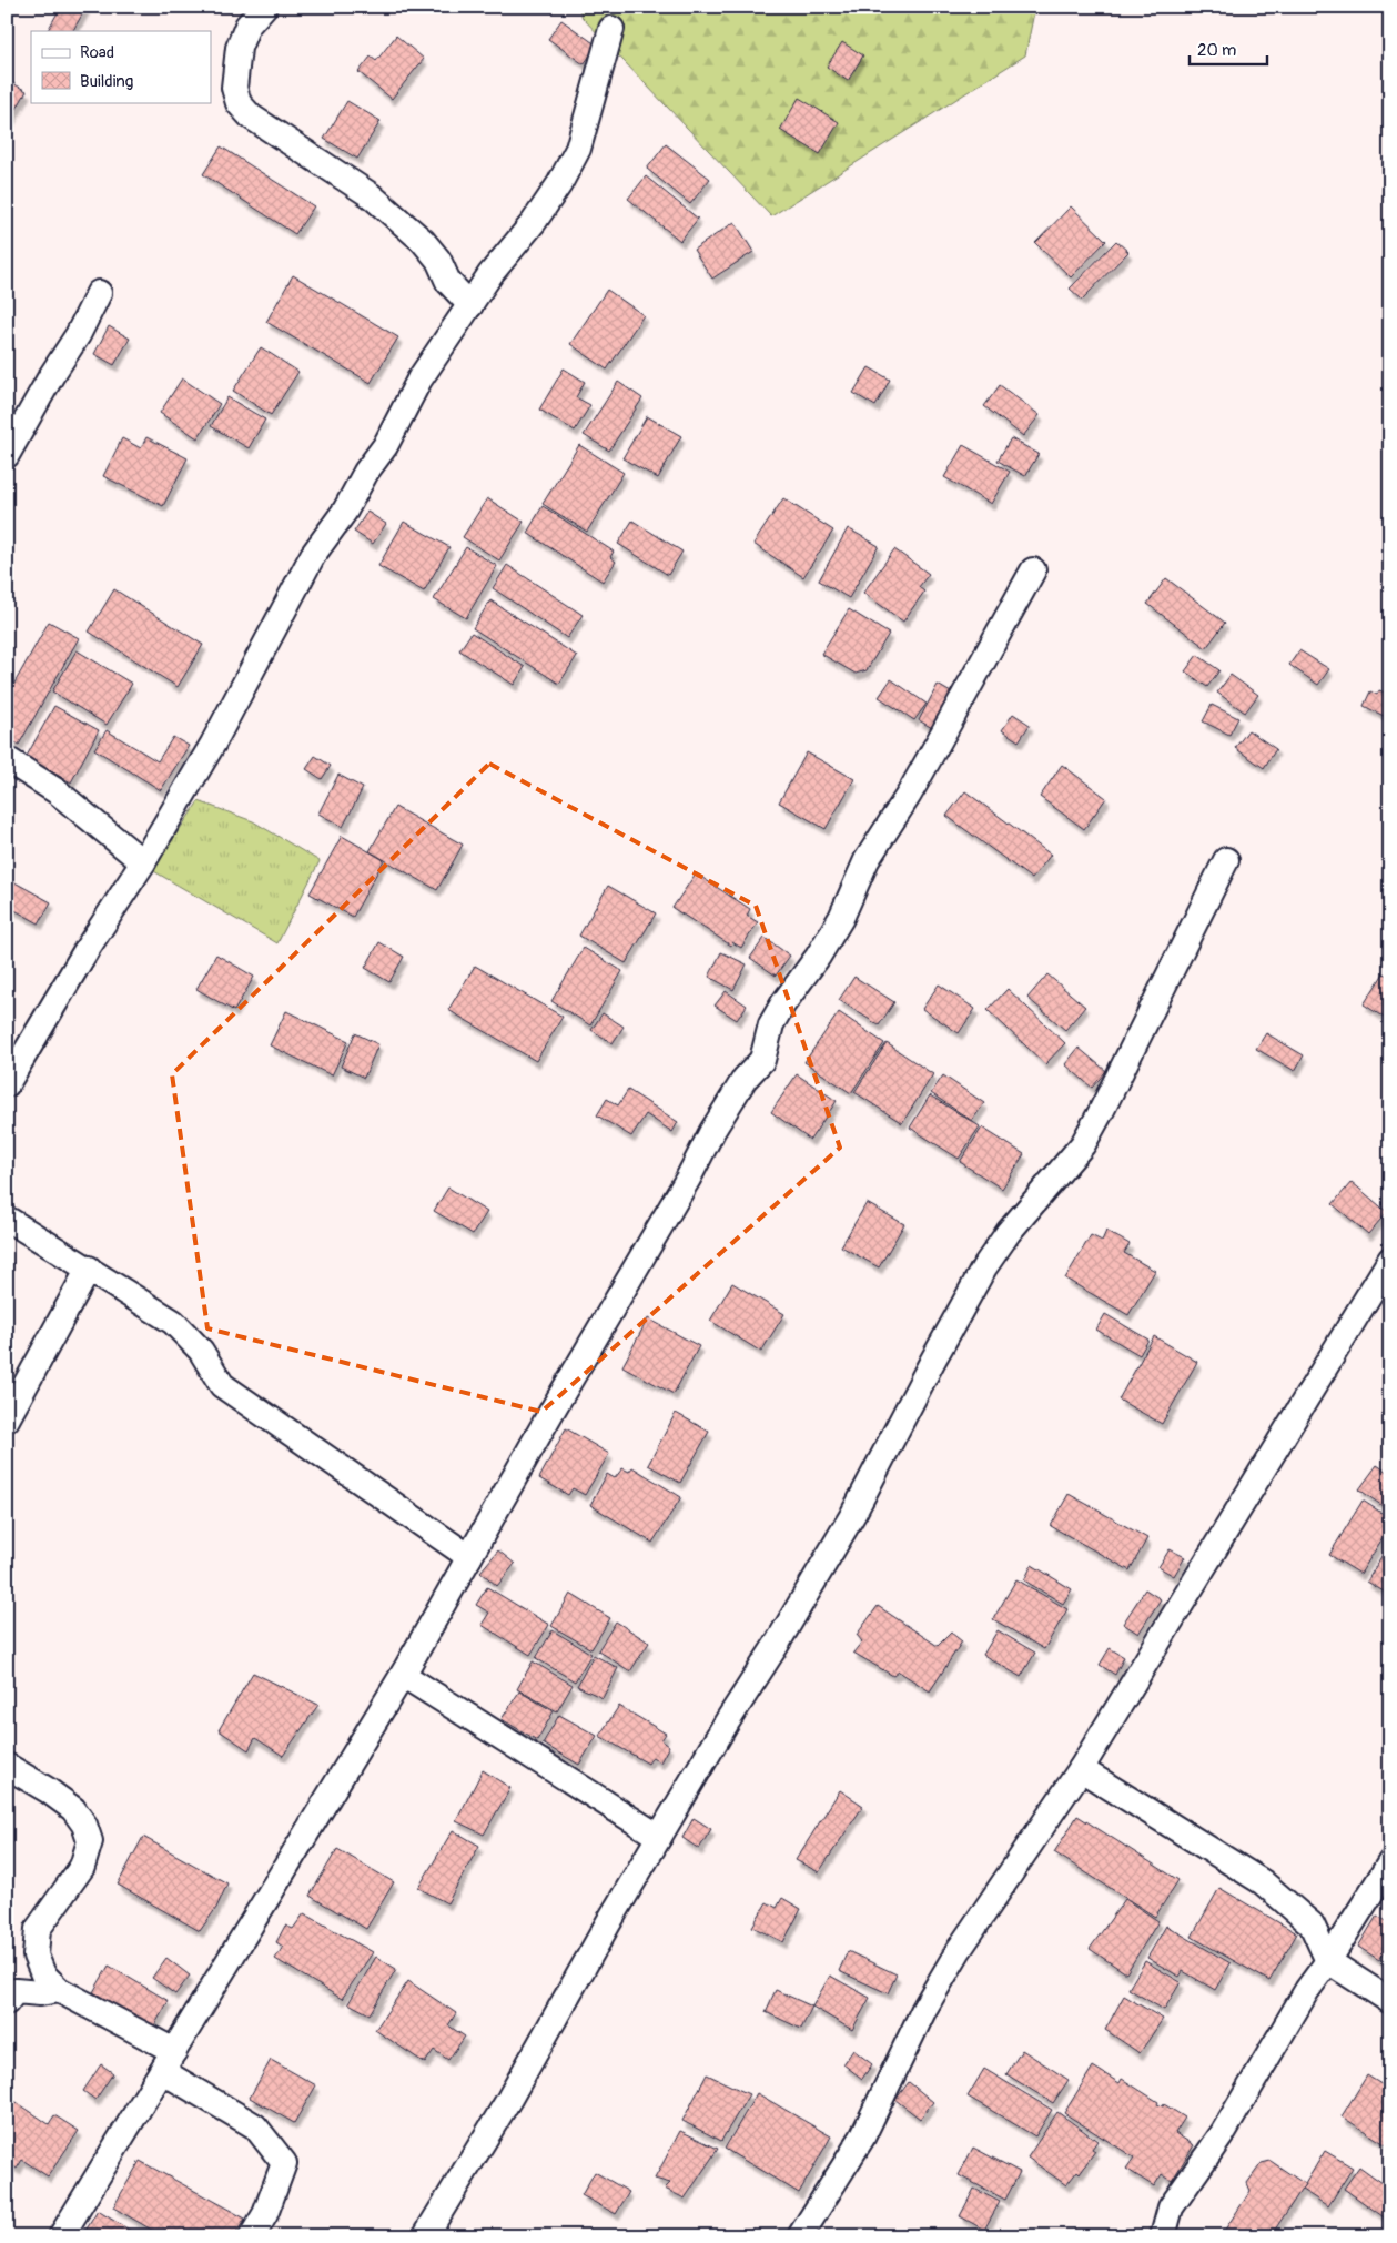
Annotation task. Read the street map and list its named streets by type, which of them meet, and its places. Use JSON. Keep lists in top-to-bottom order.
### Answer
{
  "legend": ["Road", "Building"],
  "scale_bar": "20 m"
}
